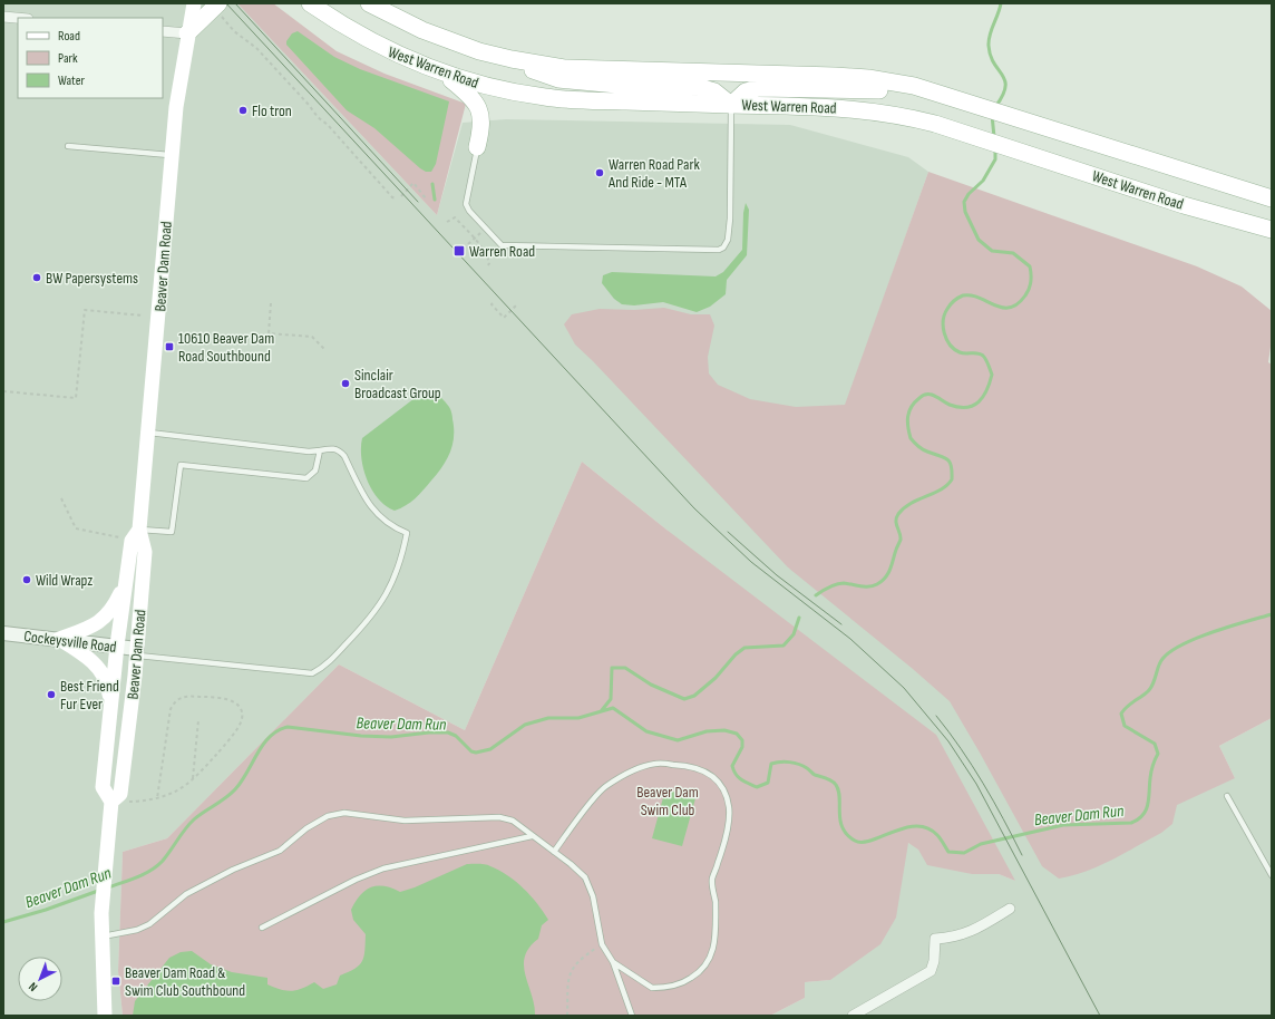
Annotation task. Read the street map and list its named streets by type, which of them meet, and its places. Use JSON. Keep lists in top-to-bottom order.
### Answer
{
  "streets": {
    "main road": ["West Warren Road", "Beaver Dam Road"],
    "street": ["Cockeysville Road"]
  },
  "crossings": [
    ["Beaver Dam Road", "Cockeysville Road"]
  ],
  "water": ["Beaver Dam Run"],
  "parks": ["Beaver Dam Swim Club"],
  "places": {
    "other": [
      "Flo tron",
      "Warren Road Park And Ride - MTA",
      "BW Papersystems",
      "Sinclair Broadcast Group",
      "Wild Wrapz",
      "Best Friend Fur Ever"
    ],
    "transit": ["Warren Road", "10610 Beaver Dam Road Southbound", "Beaver Dam Road & Swim Club Southbound"]
  },
  "legend": ["Road", "Park", "Water"],
  "north": "bottom left"
}
